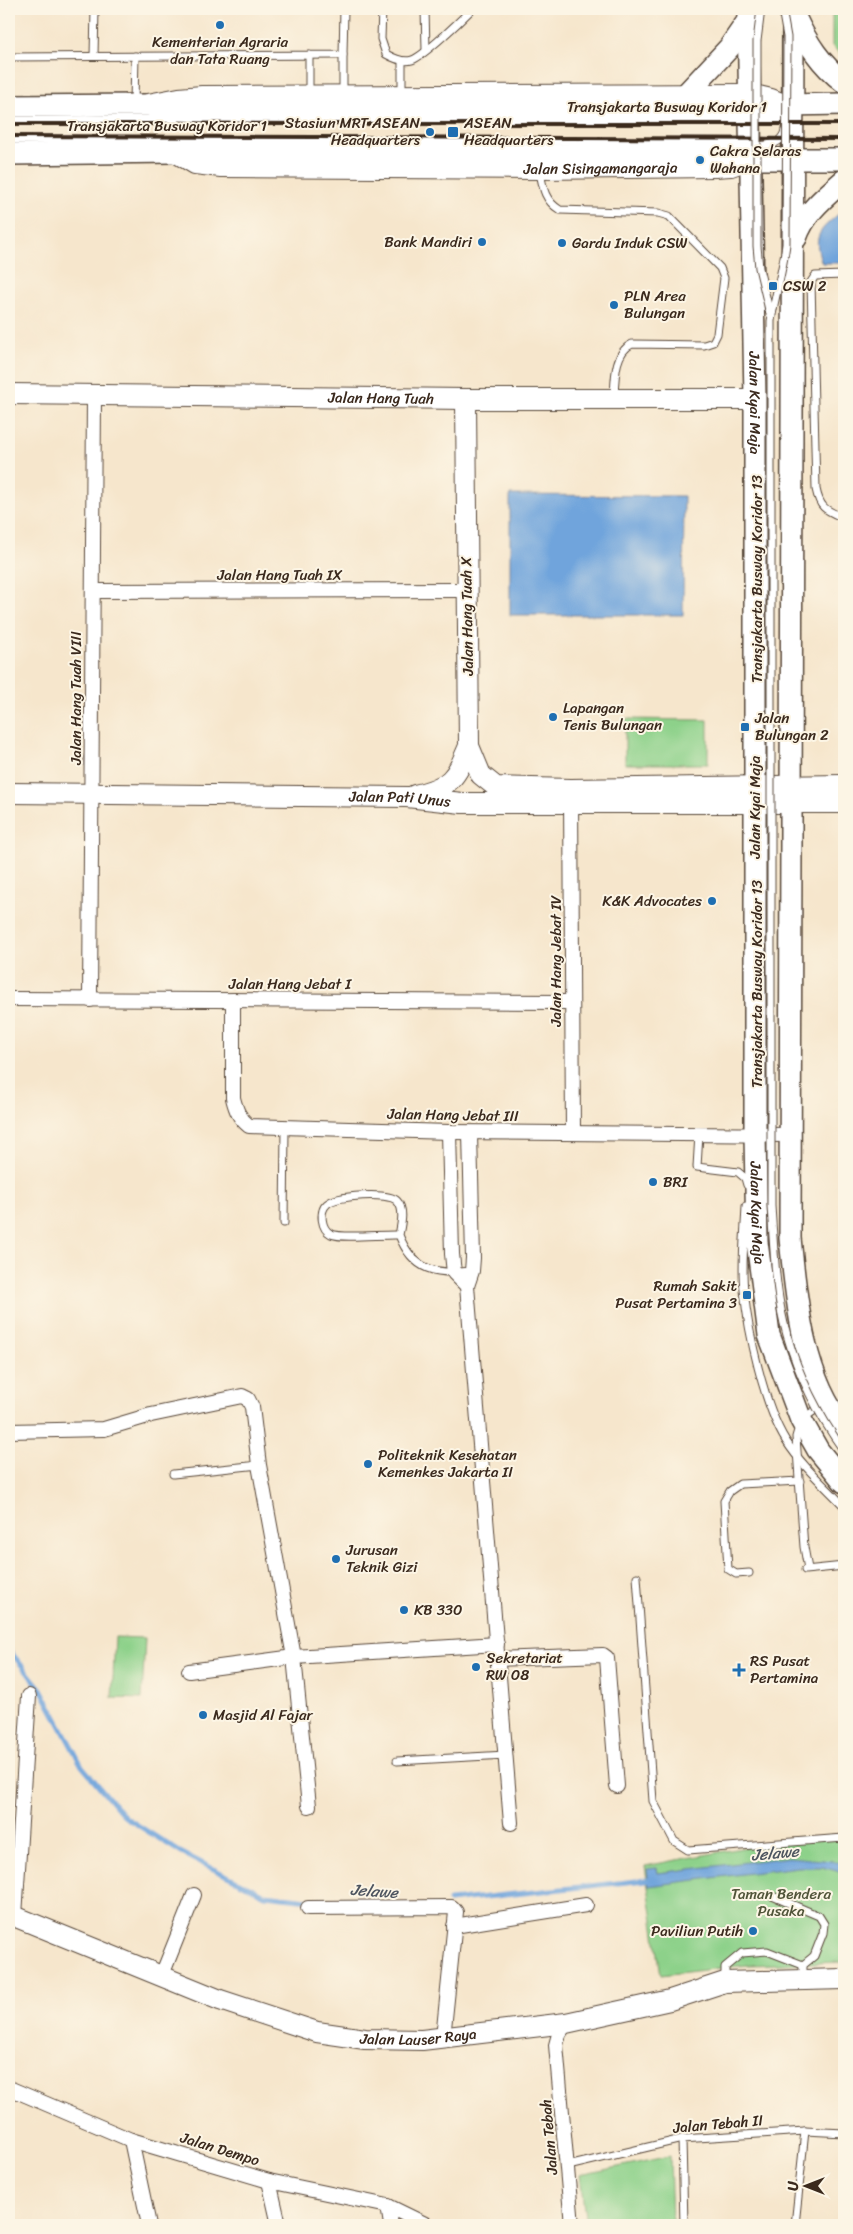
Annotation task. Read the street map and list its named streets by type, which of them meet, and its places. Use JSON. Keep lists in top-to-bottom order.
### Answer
{
  "streets": {
    "main road": ["Jalan Sisingamangaraja", "Jalan Kyai Maja"],
    "street": [
      "Jalan Hang Tuah",
      "Jalan Hang Tuah IX",
      "Jalan Hang Tuah X",
      "Jalan Hang Tuah VIII",
      "Jalan Pati Unus",
      "Jalan Hang Jebat IV",
      "Jalan Hang Jebat I",
      "Jalan Hang Jebat III",
      "Jalan Lauser Raya",
      "Jalan Tebah",
      "Jalan Dempo"
    ],
    "lane": ["Transjakarta Busway Koridor 1", "Transjakarta Busway Koridor 13", "Jalan Tebah II"]
  },
  "crossings": [
    ["Transjakarta Busway Koridor 1", "Jalan Sisingamangaraja"],
    ["Transjakarta Busway Koridor 1", "Jalan Kyai Maja"],
    ["Jalan Sisingamangaraja", "Jalan Kyai Maja"],
    ["Jalan Hang Tuah", "Jalan Kyai Maja"],
    ["Jalan Hang Tuah", "Jalan Hang Tuah X"],
    ["Jalan Hang Tuah", "Jalan Hang Tuah VIII"],
    ["Jalan Kyai Maja", "Transjakarta Busway Koridor 13"],
    ["Jalan Kyai Maja", "Jalan Pati Unus"],
    ["Jalan Kyai Maja", "Jalan Hang Jebat III"],
    ["Jalan Hang Tuah IX", "Jalan Hang Tuah X"],
    ["Jalan Hang Tuah IX", "Jalan Hang Tuah VIII"],
    ["Jalan Hang Tuah X", "Jalan Pati Unus"],
    ["Jalan Hang Tuah VIII", "Jalan Pati Unus"],
    ["Jalan Hang Tuah VIII", "Jalan Hang Jebat I"],
    ["Jalan Pati Unus", "Jalan Hang Jebat IV"],
    ["Jalan Hang Jebat IV", "Jalan Hang Jebat I"],
    ["Jalan Hang Jebat IV", "Jalan Hang Jebat III"],
    ["Jalan Hang Jebat I", "Jalan Hang Jebat III"],
    ["Jalan Tebah II", "Jalan Tebah"]
  ],
  "water": ["Jelawe"],
  "parks": ["Taman Bendera Pusaka"],
  "places": {
    "other": [
      "Kementerian Agraria dan Tata Ruang",
      "Stasiun MRT ASEAN Headquarters",
      "Cakra Selaras Wahana",
      "Bank Mandiri",
      "Gardu Induk CSW",
      "PLN Area Bulungan",
      "Lapangan Tenis Bulungan",
      "K&K Advocates",
      "BRI",
      "Politeknik Kesehatan Kemenkes Jakarta II",
      "Jurusan Teknik Gizi",
      "KB 330",
      "Sekretariat RW 08",
      "Masjid Al Fajar",
      "Paviliun Putih"
    ],
    "transit": [
      "ASEAN Headquarters",
      "CSW 2",
      "Jalan Bulungan 2",
      "Rumah Sakit Pusat Pertamina 3"
    ],
    "health": ["RS Pusat Pertamina"]
  },
  "north": "left"
}
